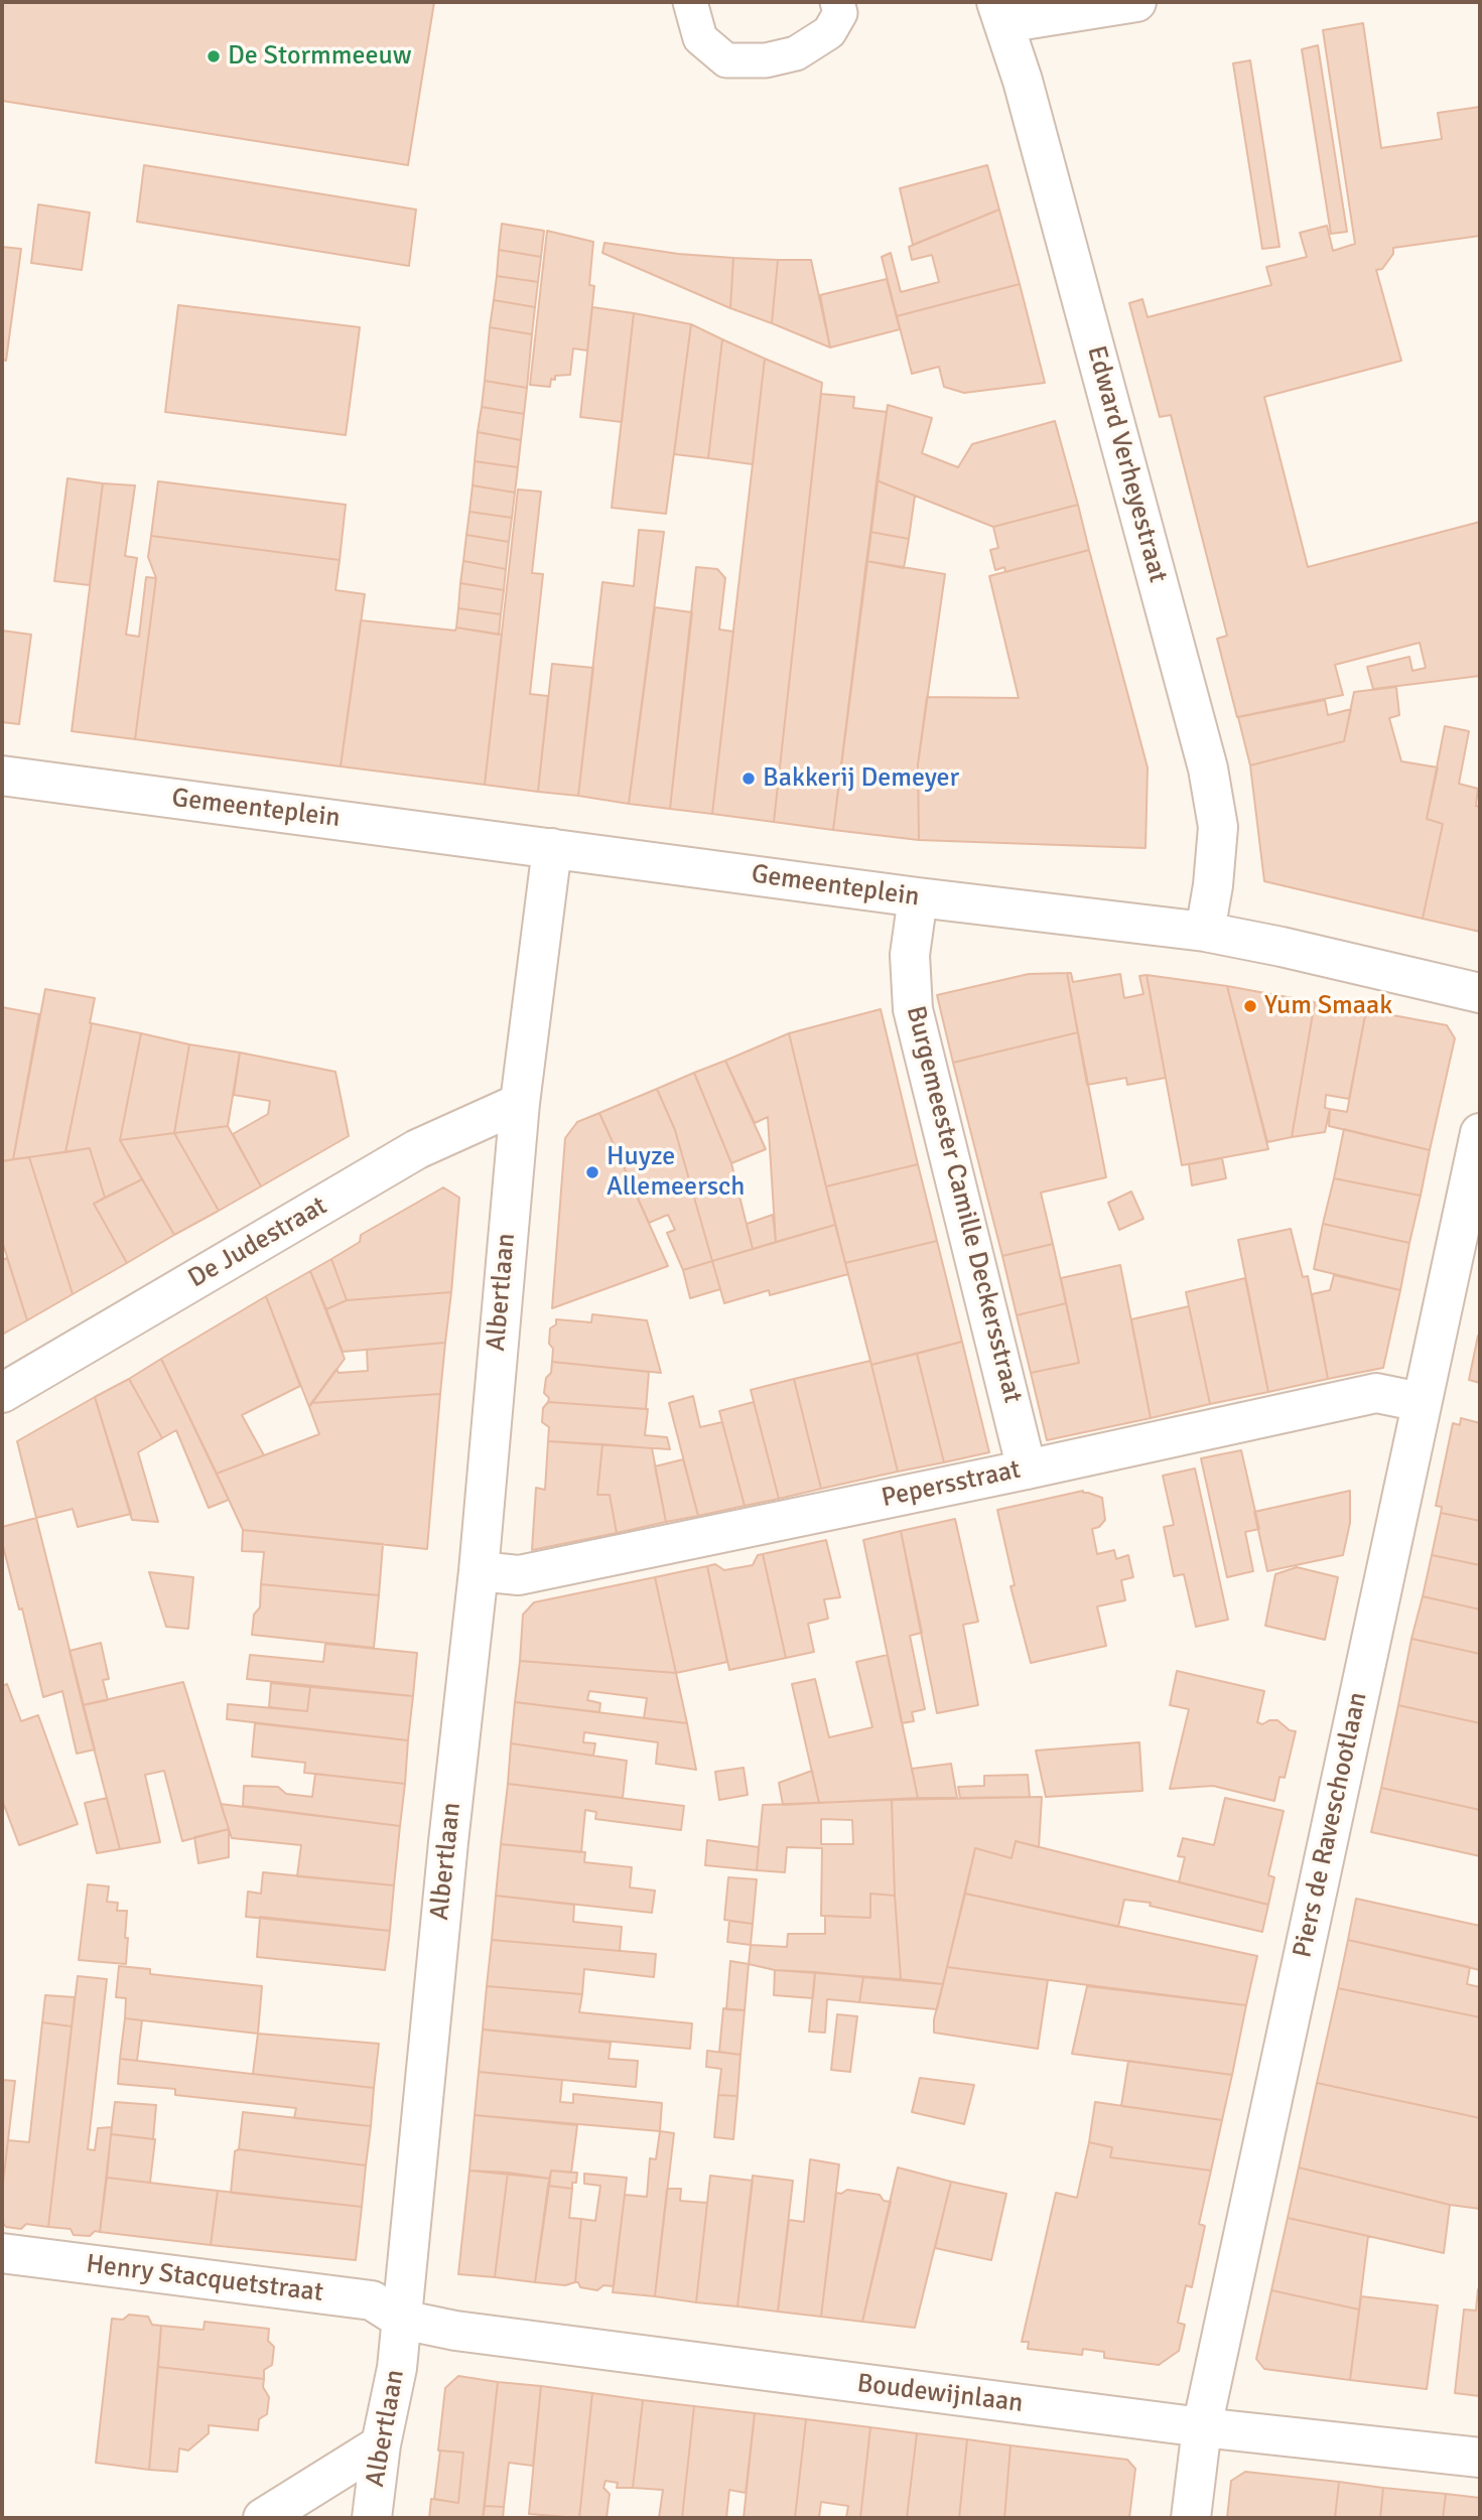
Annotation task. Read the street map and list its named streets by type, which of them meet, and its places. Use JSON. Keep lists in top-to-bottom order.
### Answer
{
  "streets": {
    "street": [
      "Edward Verheyestraat",
      "Gemeenteplein",
      "Burgemeester Camille Deckersstraat",
      "De Judestraat",
      "Albertlaan",
      "Pepersstraat",
      "Piers de Raveschootlaan",
      "Henry Stacquetstraat",
      "Boudewijnlaan"
    ]
  },
  "crossings": [
    ["Edward Verheyestraat", "Gemeenteplein"],
    ["Gemeenteplein", "Burgemeester Camille Deckersstraat"],
    ["Burgemeester Camille Deckersstraat", "Pepersstraat"],
    ["De Judestraat", "Albertlaan"],
    ["Albertlaan", "Pepersstraat"],
    ["Albertlaan", "Henry Stacquetstraat"],
    ["Albertlaan", "Boudewijnlaan"],
    ["Pepersstraat", "Piers de Raveschootlaan"],
    ["Piers de Raveschootlaan", "Boudewijnlaan"],
    ["Henry Stacquetstraat", "Boudewijnlaan"]
  ],
  "places": [
    "De Stormmeeuw",
    "Bakkerij Demeyer",
    "Yum Smaak",
    "Huyze Allemeersch"
  ]
}
